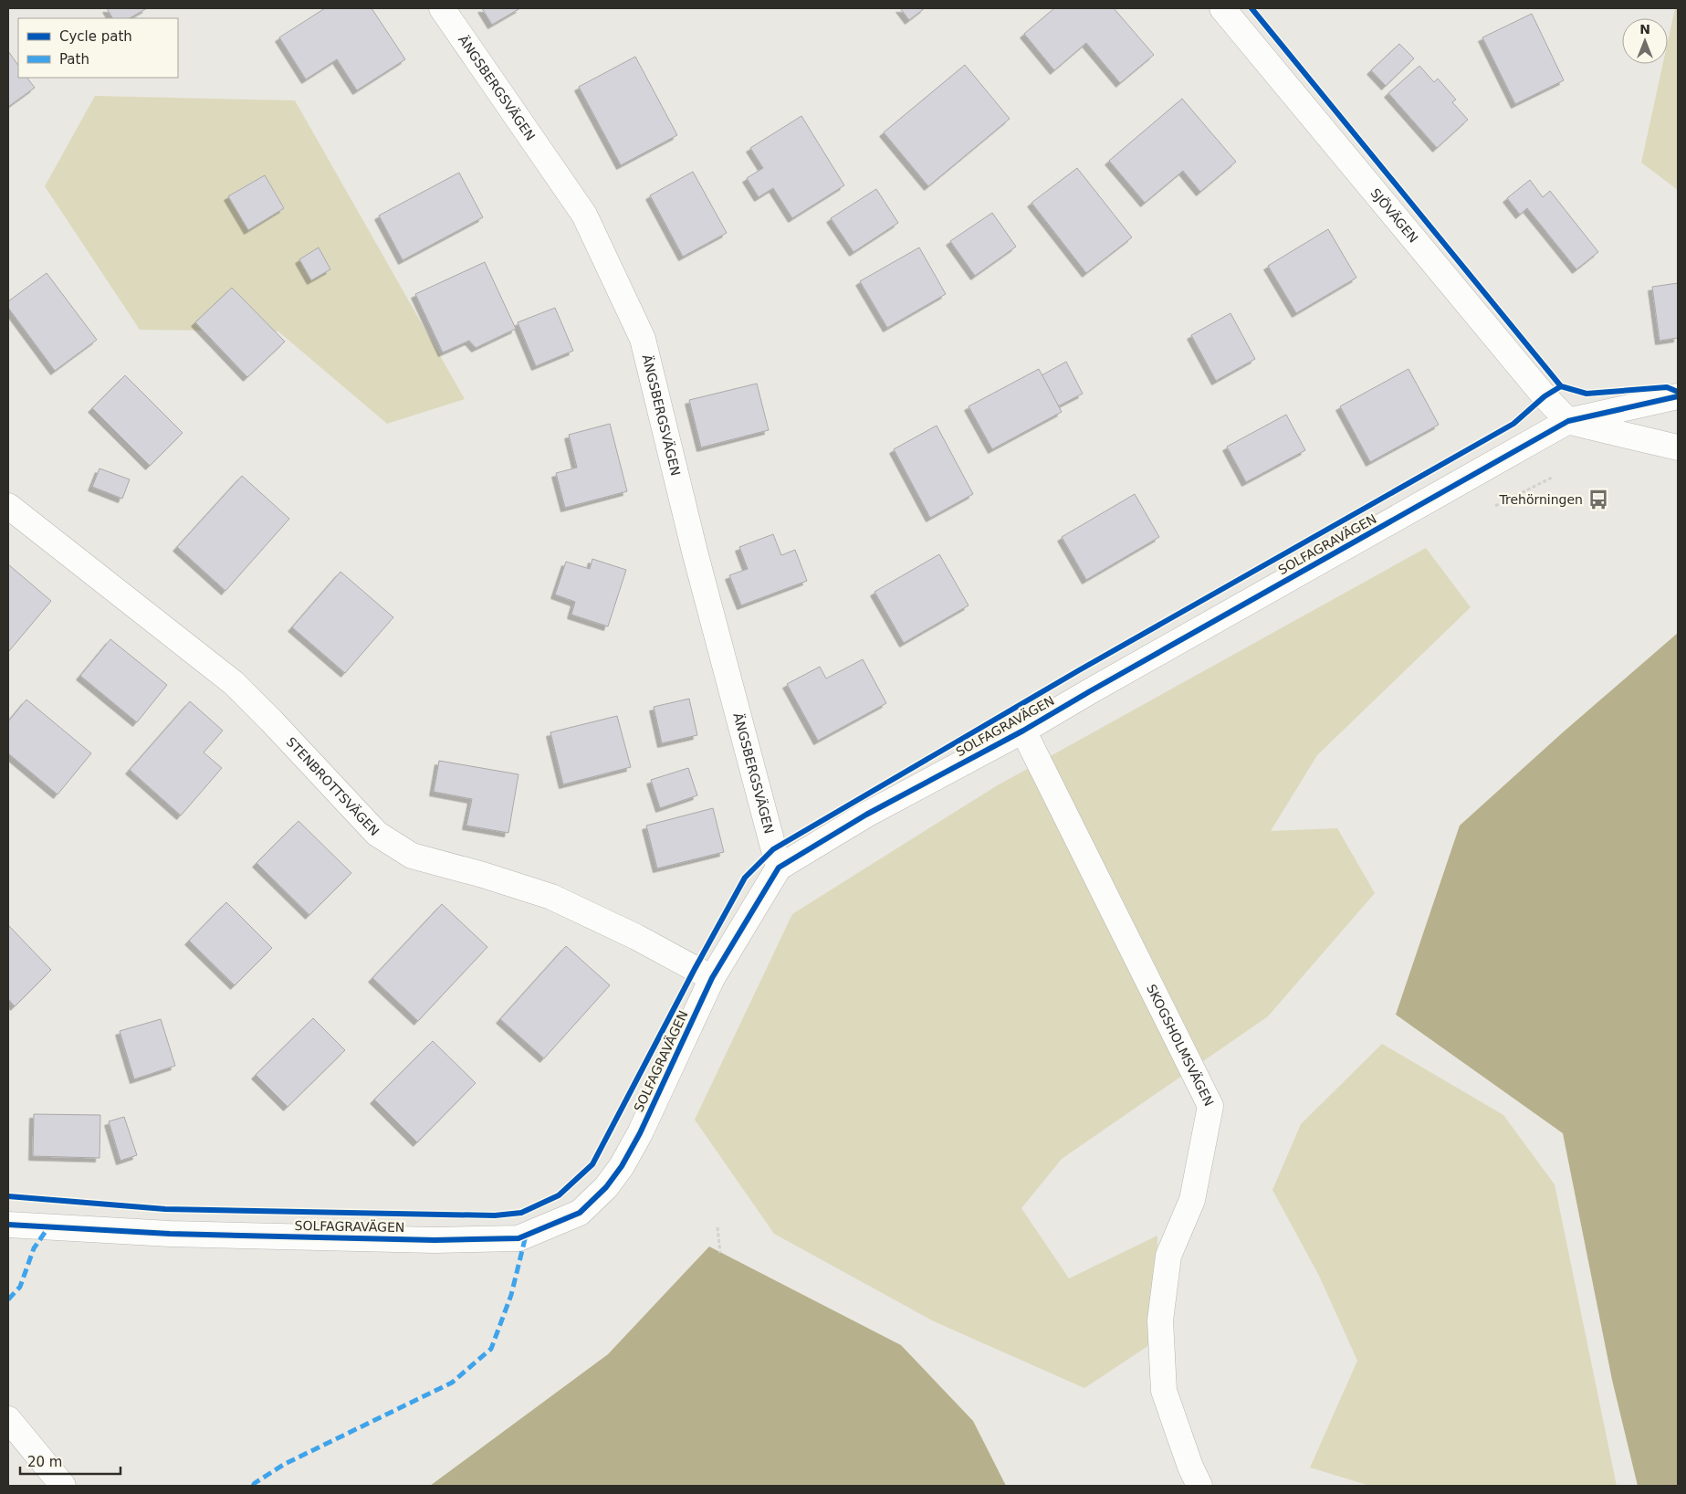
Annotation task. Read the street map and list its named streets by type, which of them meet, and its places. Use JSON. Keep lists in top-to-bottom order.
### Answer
{
  "streets": {
    "street": [
      "ÄNGSBERGSVÄGEN",
      "SJÖVÄGEN",
      "SOLFAGRAVÄGEN",
      "STENBROTTSVÄGEN",
      "SKOGSHOLMSVÄGEN"
    ]
  },
  "crossings": [
    ["ÄNGSBERGSVÄGEN", "SOLFAGRAVÄGEN"],
    ["SJÖVÄGEN", "SOLFAGRAVÄGEN"],
    ["SOLFAGRAVÄGEN", "STENBROTTSVÄGEN"],
    ["SOLFAGRAVÄGEN", "SKOGSHOLMSVÄGEN"]
  ],
  "places": {
    "bus stop": ["Trehörningen"]
  },
  "legend": ["Cycle path", "Path"],
  "scale_bar": "20 m",
  "north": "top"
}
